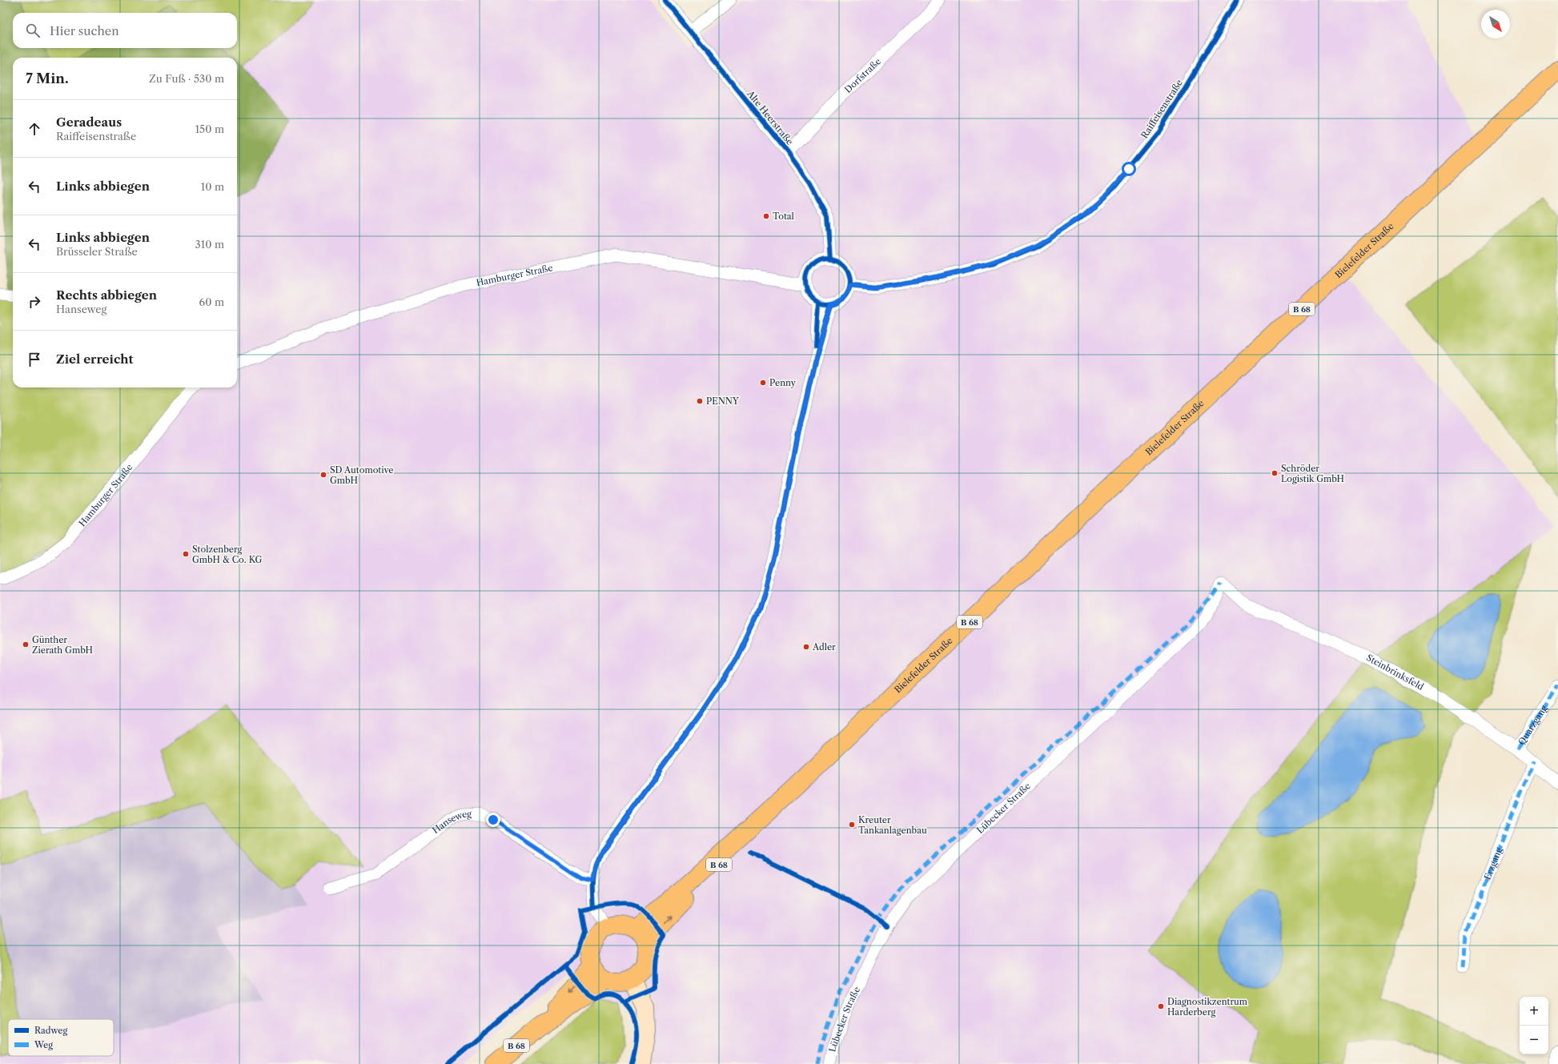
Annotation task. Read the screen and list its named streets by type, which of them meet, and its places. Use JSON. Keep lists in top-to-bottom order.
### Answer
{
  "streets": {
    "main road": ["Bielefelder Straße", "B 68"],
    "street": [
      "Dorfstraße",
      "Raiffeisenstraße",
      "Alte Heerstraße",
      "Hamburger Straße",
      "Steinbrinksfeld",
      "Quarzgang",
      "Lübecker Straße",
      "Hanseweg",
      "Erzgang"
    ]
  },
  "crossings": [
    ["Dorfstraße", "Alte Heerstraße"],
    ["Raiffeisenstraße", "Alte Heerstraße"],
    ["Raiffeisenstraße", "Hamburger Straße"],
    ["Alte Heerstraße", "Hamburger Straße"],
    ["Bielefelder Straße", "B 68"],
    ["Steinbrinksfeld", "Quarzgang"],
    ["Steinbrinksfeld", "Lübecker Straße"],
    ["Steinbrinksfeld", "Erzgang"]
  ],
  "places": [
    "Total",
    "Penny",
    "PENNY",
    "Schröder Logistik GmbH",
    "SD Automotive GmbH",
    "Stolzenberg GmbH & Co. KG",
    "Günther Zierath GmbH",
    "Adler",
    "Kreuter Tankanlagenbau",
    "Diagnostikzentrum Harderberg"
  ],
  "legend": ["Radweg", "Weg"],
  "north": "bottom right",
  "page": {
    "search": "Hier suchen",
    "heading": ["7 Min.", "Zu Fuß · 530 m"],
    "list": [
      ["Geradeaus", "Raiffeisenstraße", "150 m"],
      ["Links abbiegen", "10 m"],
      ["Links abbiegen", "Brüsseler Straße", "310 m"],
      ["Rechts abbiegen", "Hanseweg", "60 m"],
      "Ziel erreicht"
    ],
    "map_buttons": ["+", "−"]
  }
}
